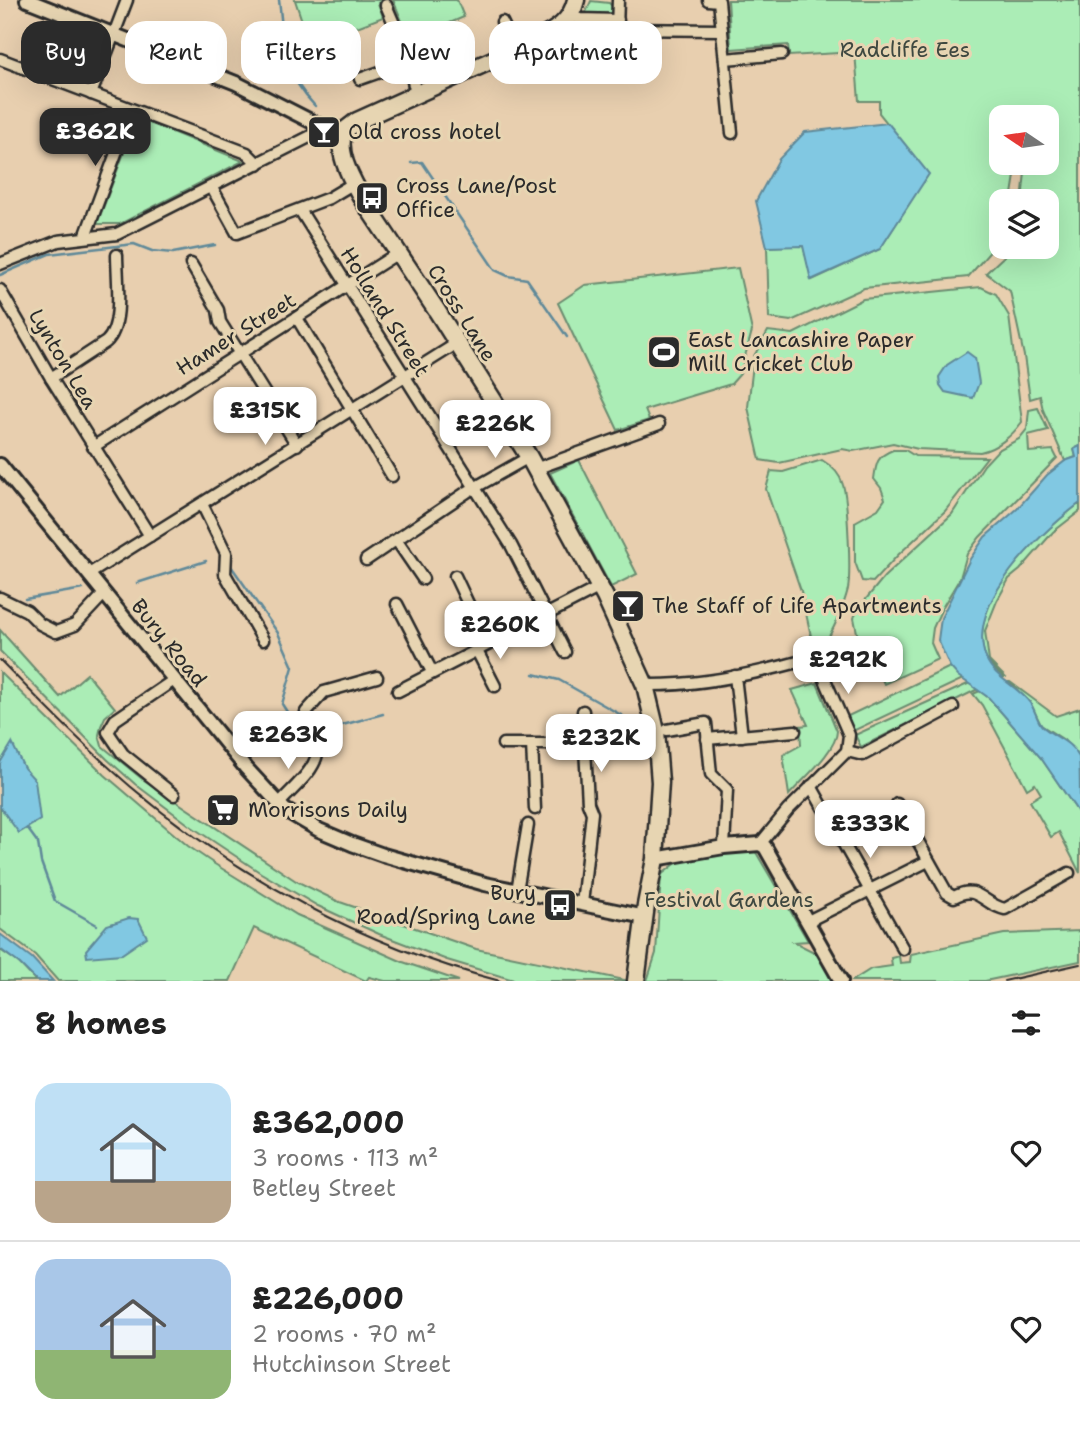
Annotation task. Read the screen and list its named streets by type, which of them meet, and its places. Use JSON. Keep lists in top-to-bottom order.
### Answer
{
  "streets": {
    "main road": ["Cross Lane"],
    "street": [
      "Holland Street",
      "Hamer Street",
      "Lynton Lea",
      "Bury Road"
    ]
  },
  "crossings": [
    ["Holland Street", "Hamer Street"],
    ["Cross Lane", "Hamer Street"],
    ["Cross Lane", "Bury Road"],
    ["Hamer Street", "Lynton Lea"]
  ],
  "parks": ["Radcliffe Ees", "Festival Gardens"],
  "places": {
    "bar": ["Old cross hotel", "The Staff of Life Apartments"],
    "bus stop": ["Cross Lane/Post Office", "Bury Road/Spring Lane"],
    "sports": ["East Lancashire Paper Mill Cricket Club"],
    "supermarket": ["Morrisons Daily"]
  },
  "north": "left",
  "page": {
    "chip": [
      "Buy",
      "Rent",
      "Filters",
      "New",
      "Apartment"
    ],
    "price": [
      "£362K",
      "£315K",
      "£226K",
      "£260K",
      "£292K",
      "£263K",
      "£232K",
      "£333K"
    ],
    "heading": "8 homes",
    "list": [
      {
        "name": "£362,000",
        "note": "3 rooms · 113 m² · Betley Street"
      },
      {
        "name": "£226,000",
        "note": "2 rooms · 70 m² · Hutchinson Street"
      }
    ]
  }
}
